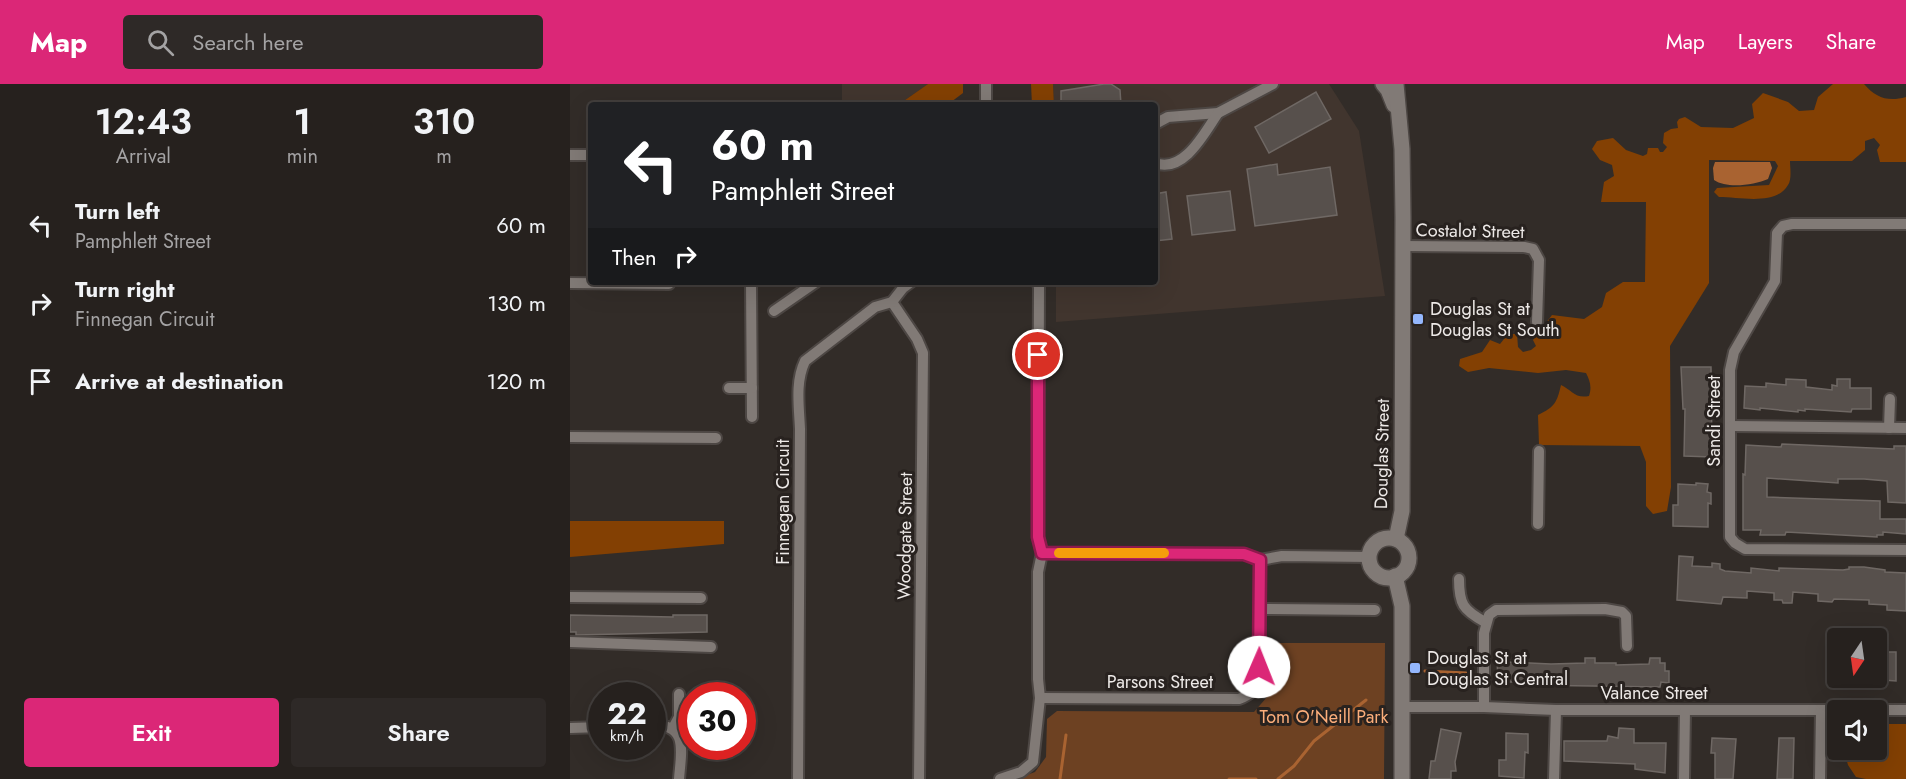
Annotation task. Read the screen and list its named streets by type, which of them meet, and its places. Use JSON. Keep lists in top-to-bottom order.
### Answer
{
  "streets": {
    "main road": ["Douglas Street"],
    "street": [
      "Costalot Street",
      "Sandi Street",
      "Finnegan Circuit",
      "Woodgate Street",
      "Parsons Street",
      "Valance Street"
    ]
  },
  "crossings": [
    ["Costalot Street", "Douglas Street"],
    ["Finnegan Circuit", "Woodgate Street"]
  ],
  "parks": ["Tom O'Neill Park"],
  "places": {
    "transit": ["Douglas St at Douglas St South", "Douglas St at Douglas St Central"]
  },
  "north": "bottom",
  "page": {
    "header": "Map",
    "search": "Search here",
    "nav": ["Map", "Layers", "Share"],
    "eta": [
      "12:43",
      "Arrival",
      "1",
      "min",
      "310",
      "m"
    ],
    "turn": ["60 m", "Pamphlett Street"],
    "list": [
      {
        "name": "Turn left",
        "note": "Pamphlett Street",
        "value": "60 m"
      },
      {
        "name": "Turn right",
        "note": "Finnegan Circuit",
        "value": "130 m"
      },
      {
        "name": "Arrive at destination",
        "value": "120 m"
      }
    ],
    "then": "Then",
    "speed": "22 km/h",
    "limit": "30",
    "buttons": ["Exit", "Share"]
  }
}
